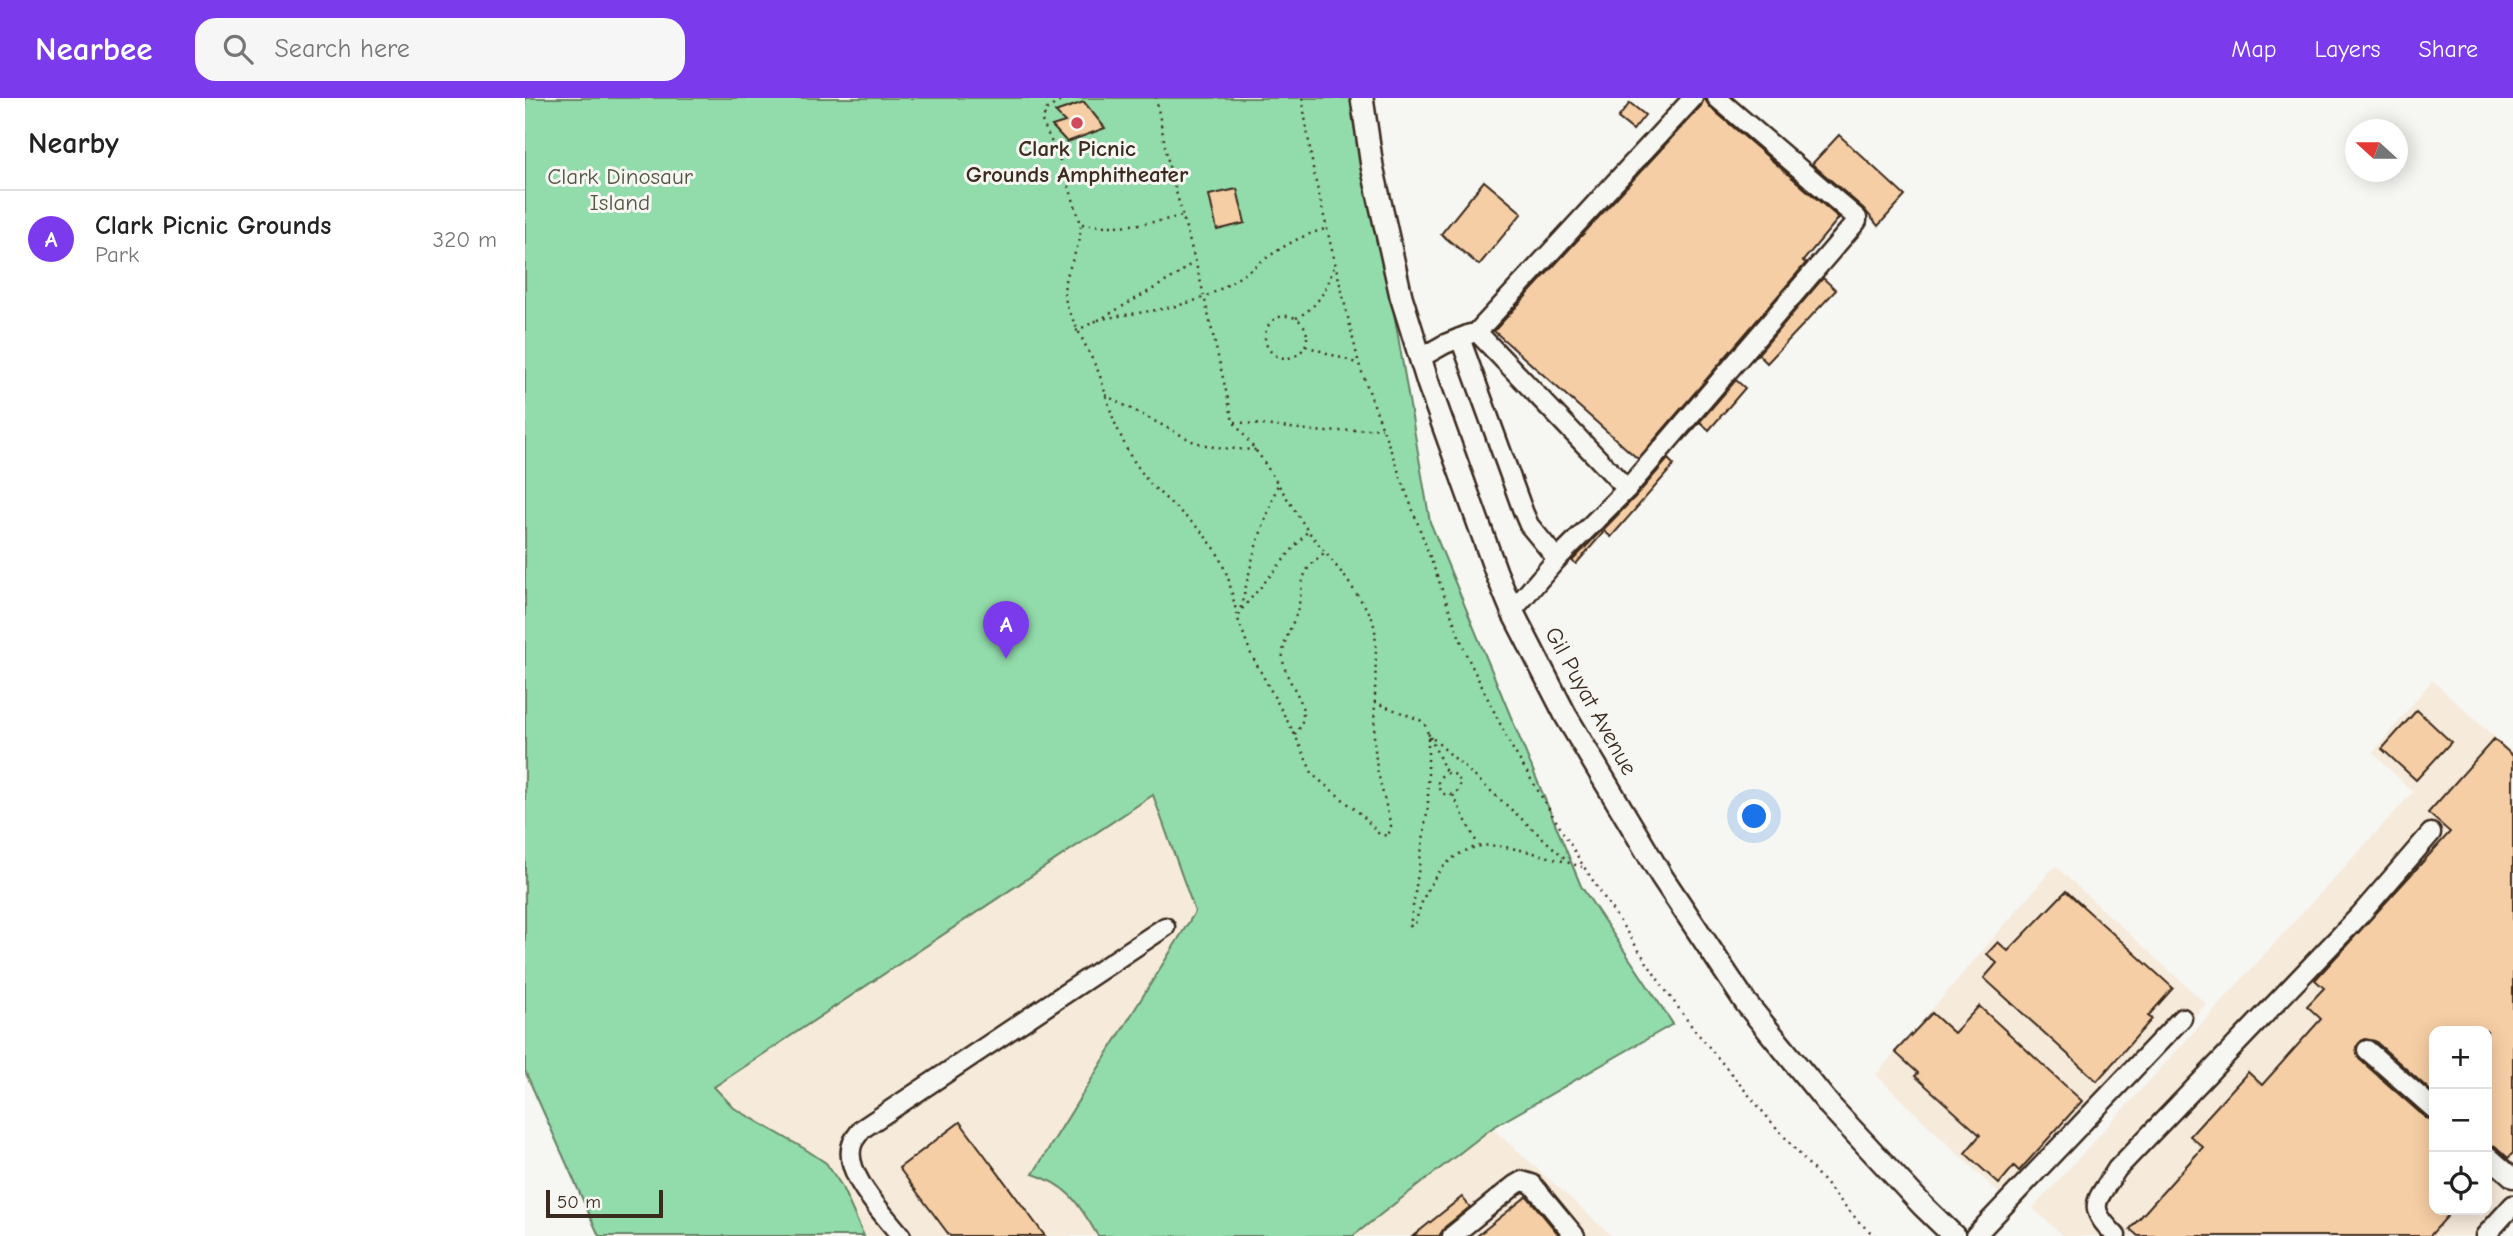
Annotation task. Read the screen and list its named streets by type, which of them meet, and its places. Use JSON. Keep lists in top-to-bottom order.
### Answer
{
  "streets": {
    "main road": ["Gil Puyat Avenue"]
  },
  "parks": ["Clark Dinosaur Island"],
  "places": ["Clark Picnic Grounds Amphitheater"],
  "scale_bar": "50 m",
  "north": "left",
  "page": {
    "header": "Nearbee",
    "search": "Search here",
    "nav": ["Map", "Layers", "Share"],
    "heading": "Nearby",
    "list": [
      {
        "mark": "A",
        "name": "Clark Picnic Grounds",
        "note": "Park",
        "value": "320 m"
      }
    ],
    "pins": "A",
    "map_buttons": ["+", "−"],
    "scale": "50 m"
  }
}
